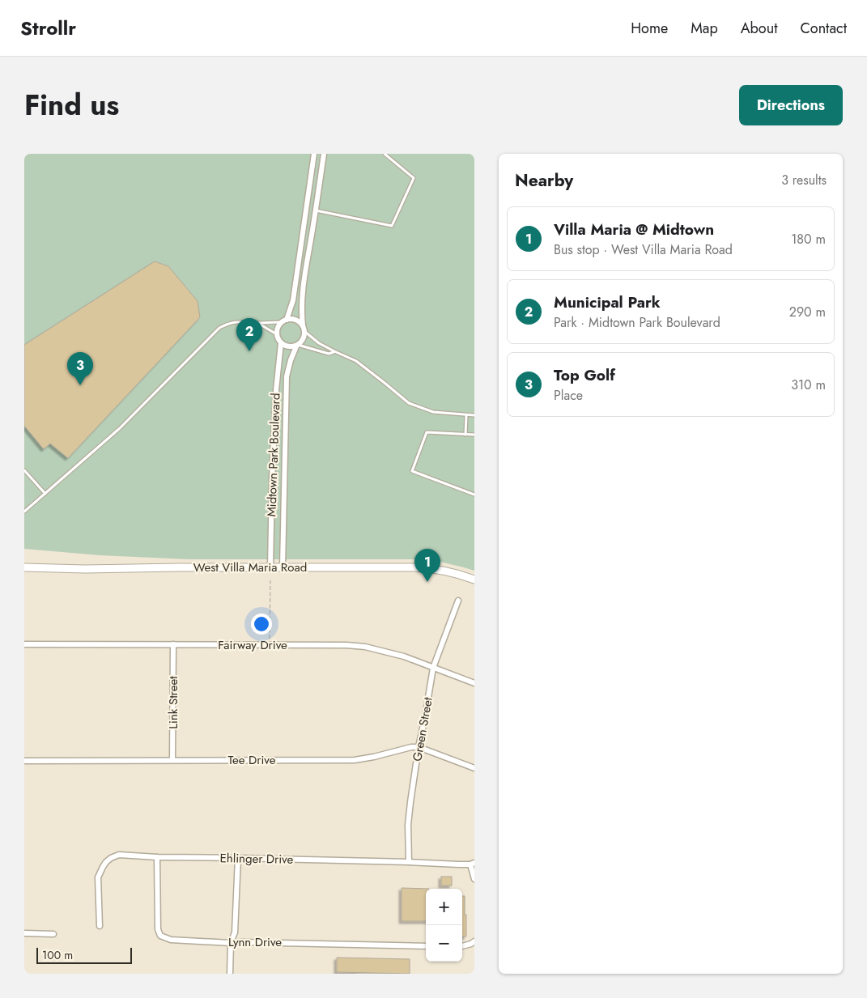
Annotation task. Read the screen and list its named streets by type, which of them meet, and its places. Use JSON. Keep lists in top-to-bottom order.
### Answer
{
  "streets": {
    "main road": ["West Villa Maria Road"],
    "street": [
      "Midtown Park Boulevard",
      "Fairway Drive",
      "Link Street",
      "Green Street",
      "Tee Drive",
      "Ehlinger Drive",
      "Lynn Drive"
    ]
  },
  "crossings": [
    ["Midtown Park Boulevard", "West Villa Maria Road"],
    ["Fairway Drive", "Link Street"],
    ["Fairway Drive", "Green Street"],
    ["Link Street", "Tee Drive"],
    ["Green Street", "Tee Drive"],
    ["Green Street", "Ehlinger Drive"],
    ["Ehlinger Drive", "Lynn Drive"]
  ],
  "scale_bar": "100 m",
  "page": {
    "header": "Strollr",
    "nav": [
      "Home",
      "Map",
      "About",
      "Contact"
    ],
    "title": "Find us",
    "buttons": "Directions",
    "heading": ["Nearby", "3 results"],
    "list": [
      {
        "mark": "1",
        "name": "Villa Maria @ Midtown",
        "note": "Bus stop · West Villa Maria Road",
        "value": "180 m"
      },
      {
        "mark": "2",
        "name": "Municipal Park",
        "note": "Park · Midtown Park Boulevard",
        "value": "290 m"
      },
      {
        "mark": "3",
        "name": "Top Golf",
        "note": "Place",
        "value": "310 m"
      }
    ],
    "pins": ["2", "3", "1"],
    "map_buttons": ["+", "−"],
    "scale": "100 m"
  }
}
